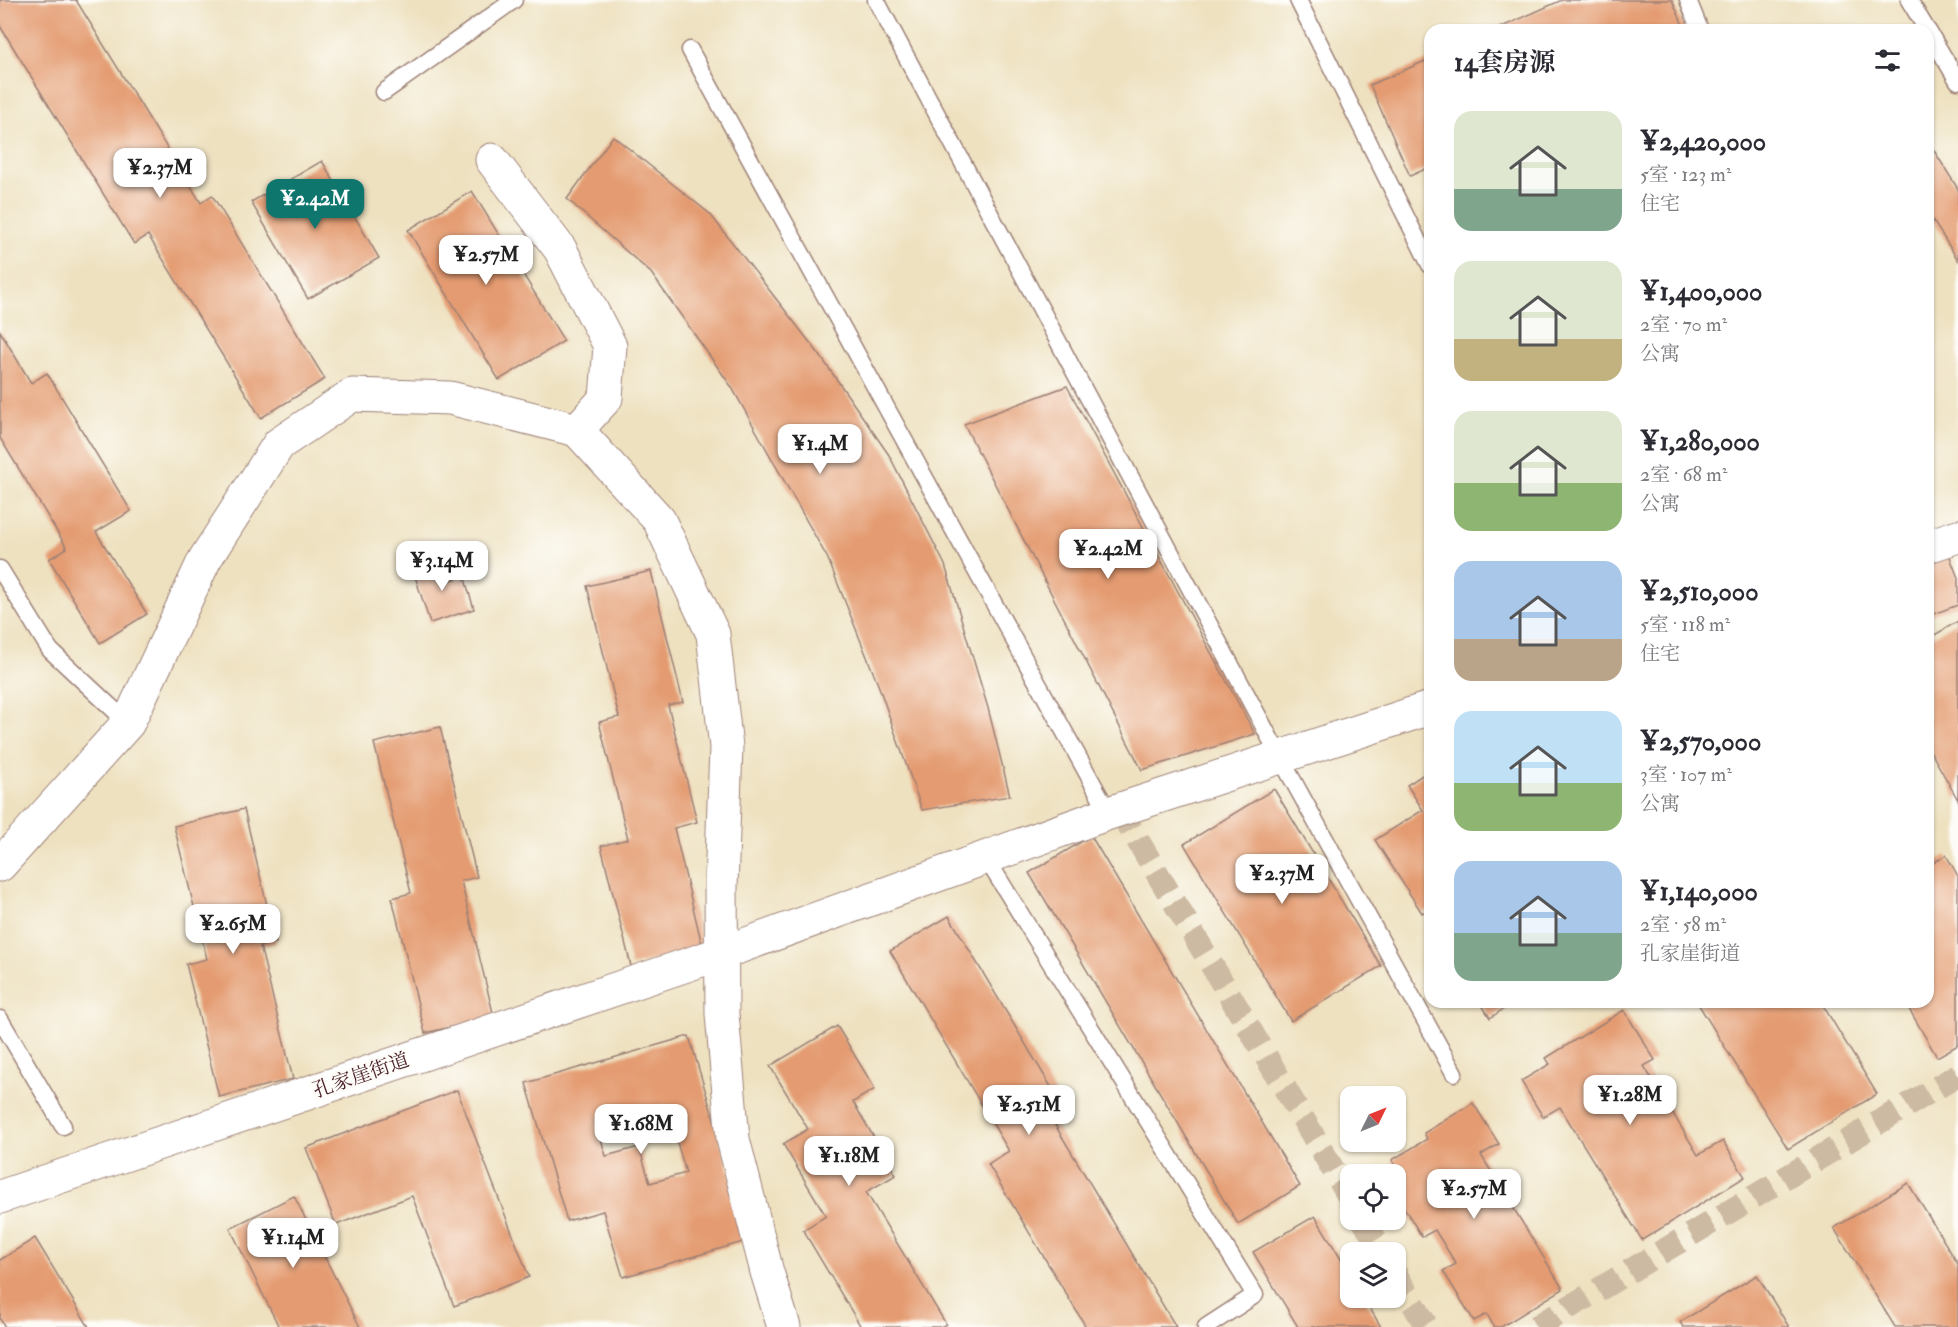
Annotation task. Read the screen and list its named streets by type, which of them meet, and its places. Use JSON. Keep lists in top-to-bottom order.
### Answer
{
  "streets": {
    "street": ["孔家崖街道"]
  },
  "north": "top right",
  "page": {
    "heading": "14套房源",
    "list": [
      {
        "name": "¥2,420,000",
        "note": "5室 · 123 m² · 住宅"
      },
      {
        "name": "¥1,400,000",
        "note": "2室 · 70 m² · 公寓"
      },
      {
        "name": "¥1,280,000",
        "note": "2室 · 68 m² · 公寓"
      },
      {
        "name": "¥2,510,000",
        "note": "5室 · 118 m² · 住宅"
      },
      {
        "name": "¥2,570,000",
        "note": "3室 · 107 m² · 公寓"
      },
      {
        "name": "¥1,140,000",
        "note": "2室 · 58 m² · 孔家崖街道"
      }
    ],
    "price": [
      "¥2.37M",
      "¥2.42M",
      "¥2.57M",
      "¥1.4M",
      "¥2.42M",
      "¥3.14M",
      "¥2.37M",
      "¥2.65M",
      "¥1.28M",
      "¥2.51M",
      "¥1.68M",
      "¥1.18M",
      "¥2.57M",
      "¥1.14M"
    ]
  }
}
